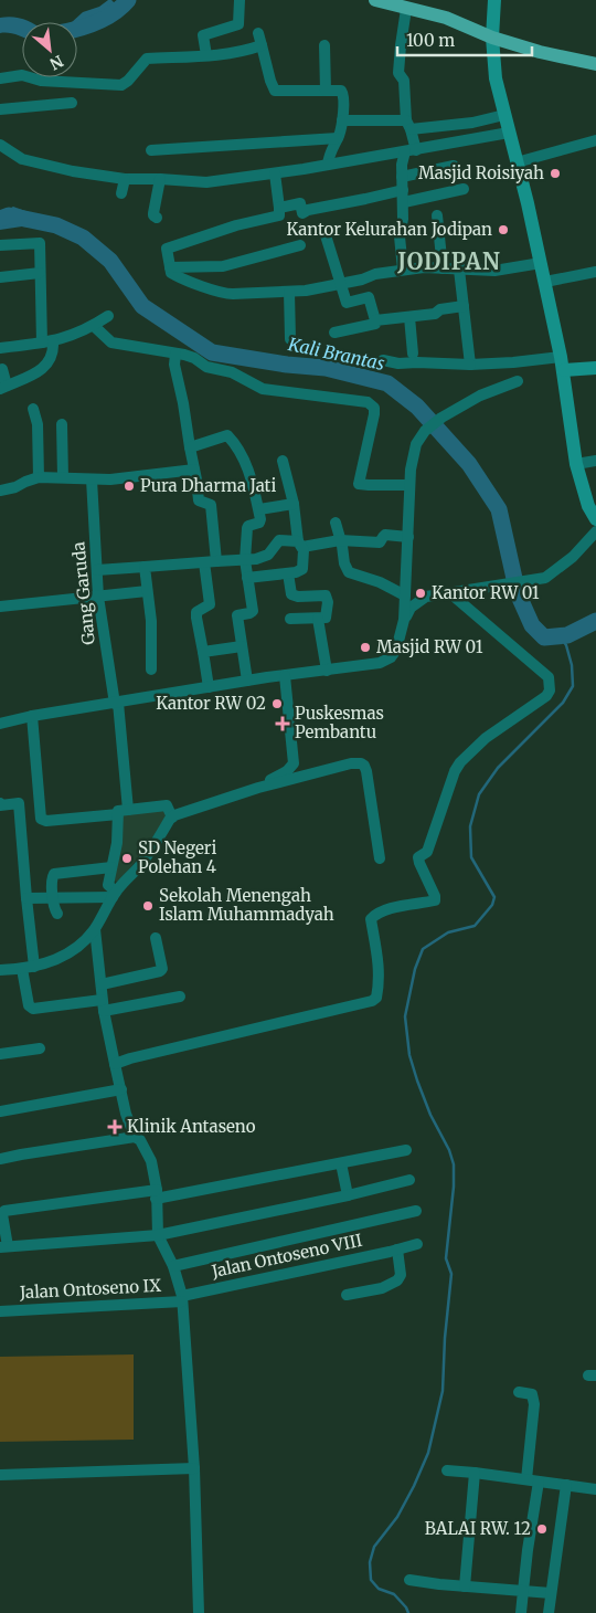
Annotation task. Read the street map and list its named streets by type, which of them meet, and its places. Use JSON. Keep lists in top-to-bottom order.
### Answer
{
  "streets": {
    "street": ["Gang Garuda", "Jalan Ontoseno VIII", "Jalan Ontoseno IX"]
  },
  "crossings": [
    ["Jalan Ontoseno VIII", "Jalan Ontoseno IX"]
  ],
  "districts": ["JODIPAN"],
  "water": ["Kali Brantas"],
  "places": {
    "other": [
      "Masjid Roisiyah",
      "Kantor Kelurahan Jodipan",
      "Pura Dharma Jati",
      "Kantor RW 01",
      "Masjid RW 01",
      "Kantor RW 02",
      "SD Negeri Polehan 4",
      "Sekolah Menengah Islam Muhammadyah",
      "BALAI RW. 12"
    ],
    "health": ["Puskesmas Pembantu", "Klinik Antaseno"]
  },
  "scale_bar": "100 m",
  "north": "bottom right"
}
